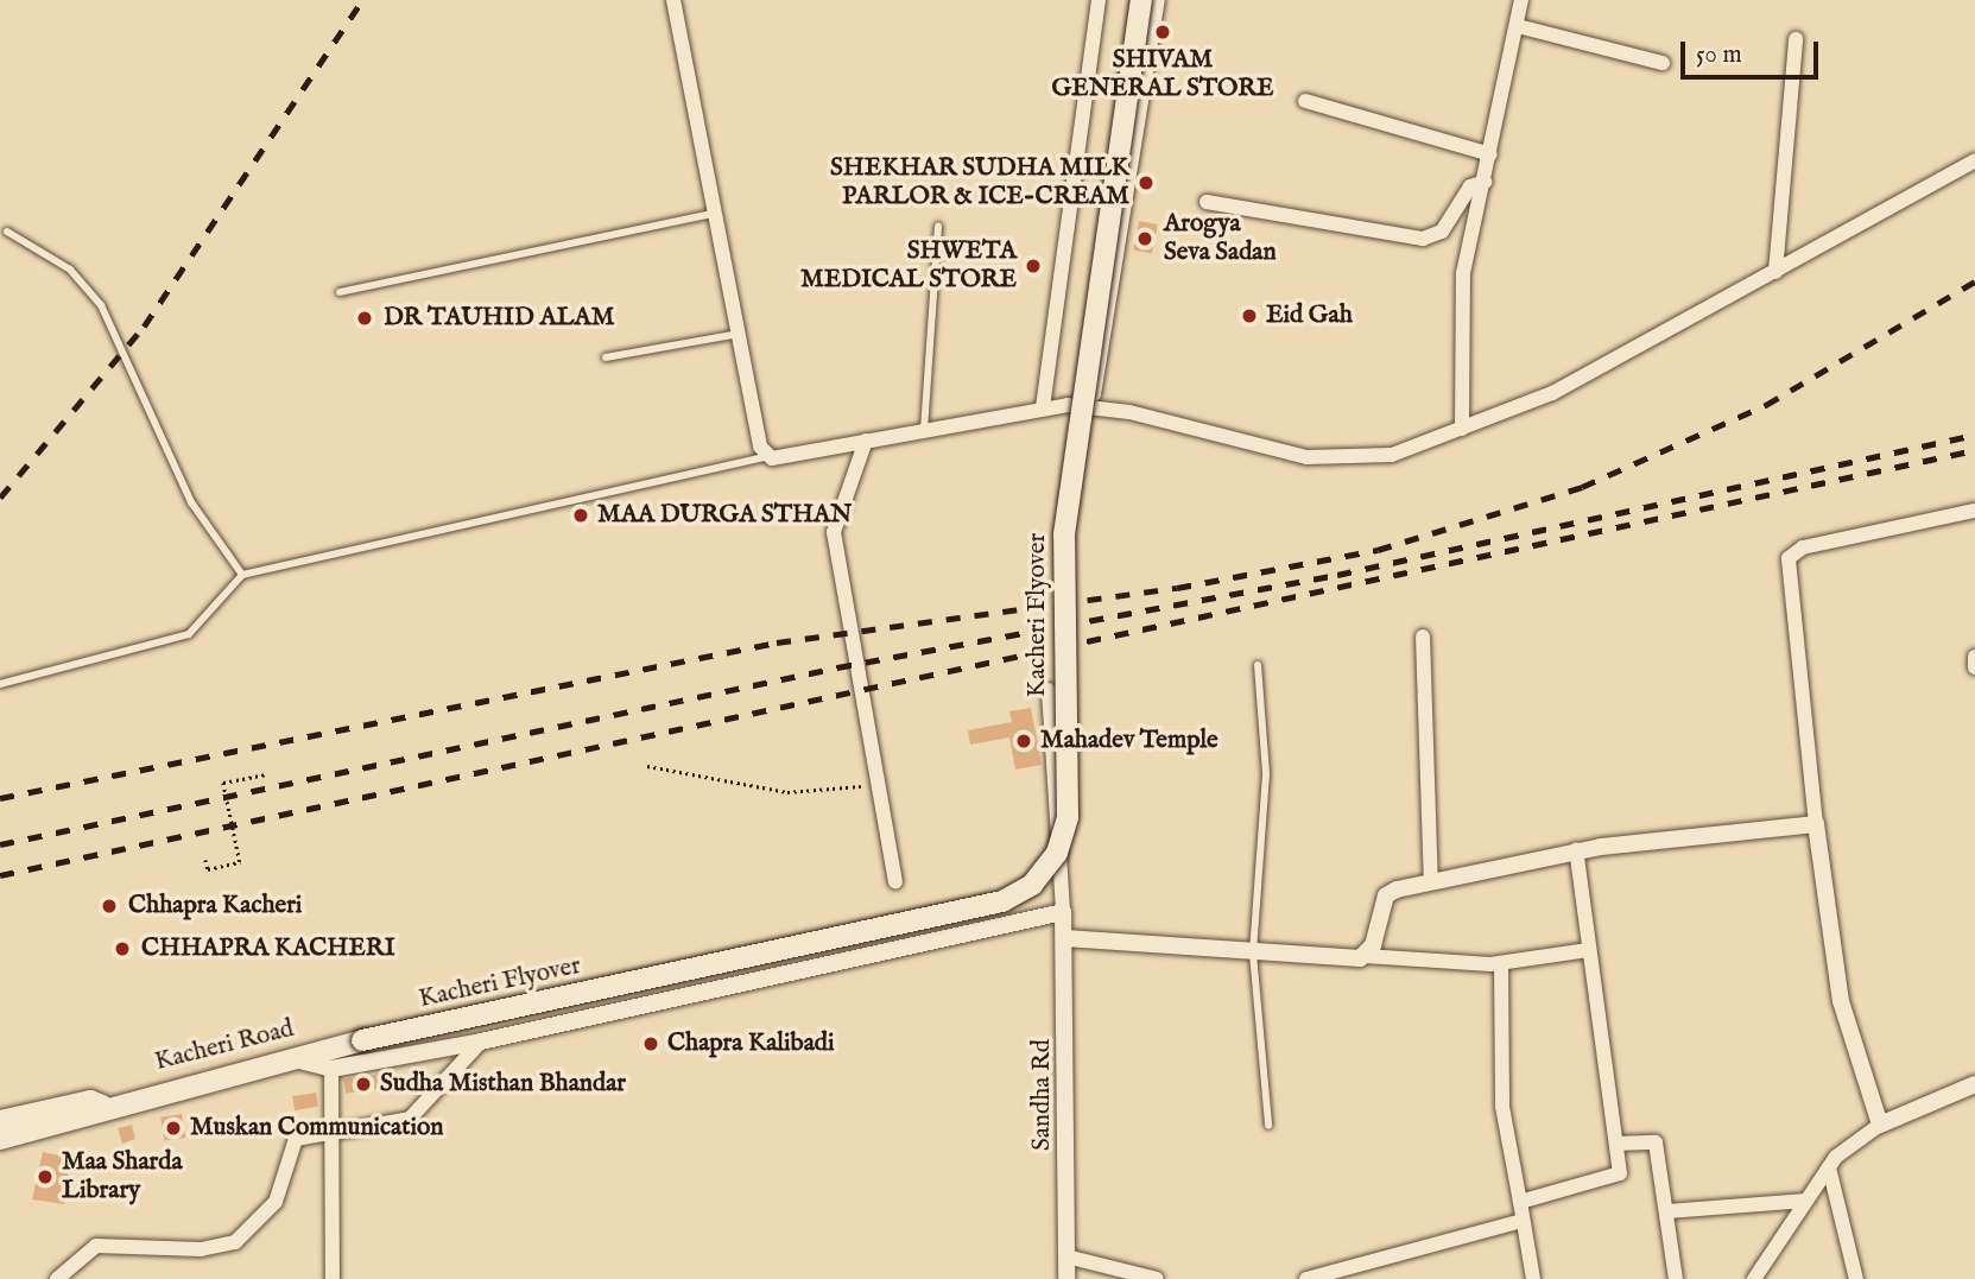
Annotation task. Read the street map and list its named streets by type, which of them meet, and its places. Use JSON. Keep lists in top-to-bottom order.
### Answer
{
  "streets": {
    "main road": ["Kacheri Flyover", "Kacheri Road"],
    "street": ["Sandha Rd"]
  },
  "crossings": [
    ["Kacheri Flyover", "Kacheri Road"]
  ],
  "places": [
    "SHIVAM GENERAL STORE",
    "SHEKHAR SUDHA MILK PARLOR & ICE-CREAM",
    "Arogya Seva Sadan",
    "SHWETA MEDICAL STORE",
    "Eid Gah",
    "DR TAUHID ALAM",
    "MAA DURGA STHAN",
    "Mahadev Temple",
    "Chhapra Kacheri",
    "CHHAPRA KACHERI",
    "Chapra Kalibadi",
    "Sudha Misthan Bhandar",
    "Muskan Communication",
    "Maa Sharda Library"
  ],
  "scale_bar": "50 m"
}
